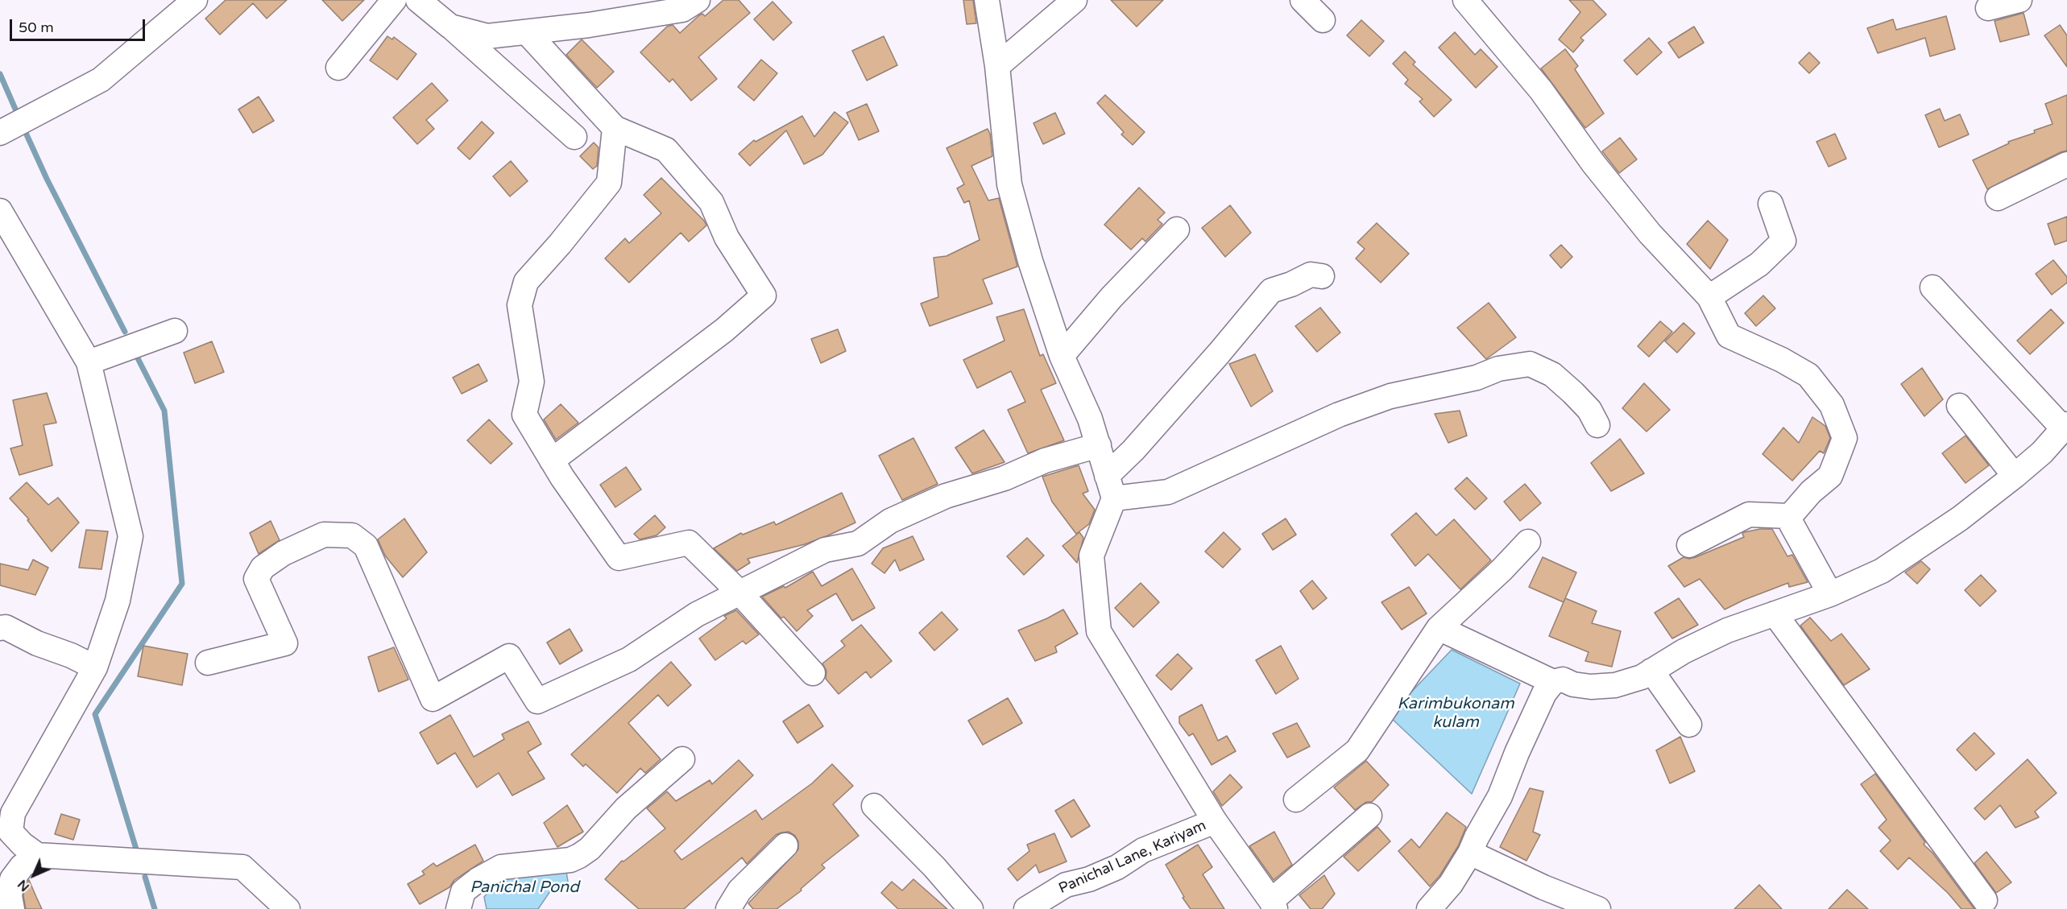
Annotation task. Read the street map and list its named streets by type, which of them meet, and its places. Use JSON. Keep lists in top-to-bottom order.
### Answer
{
  "streets": {
    "street": ["Panichal Lane, Kariyam"]
  },
  "water": ["Karimbukonam kulam", "Panichal Pond"],
  "scale_bar": "50 m",
  "north": "bottom left"
}
